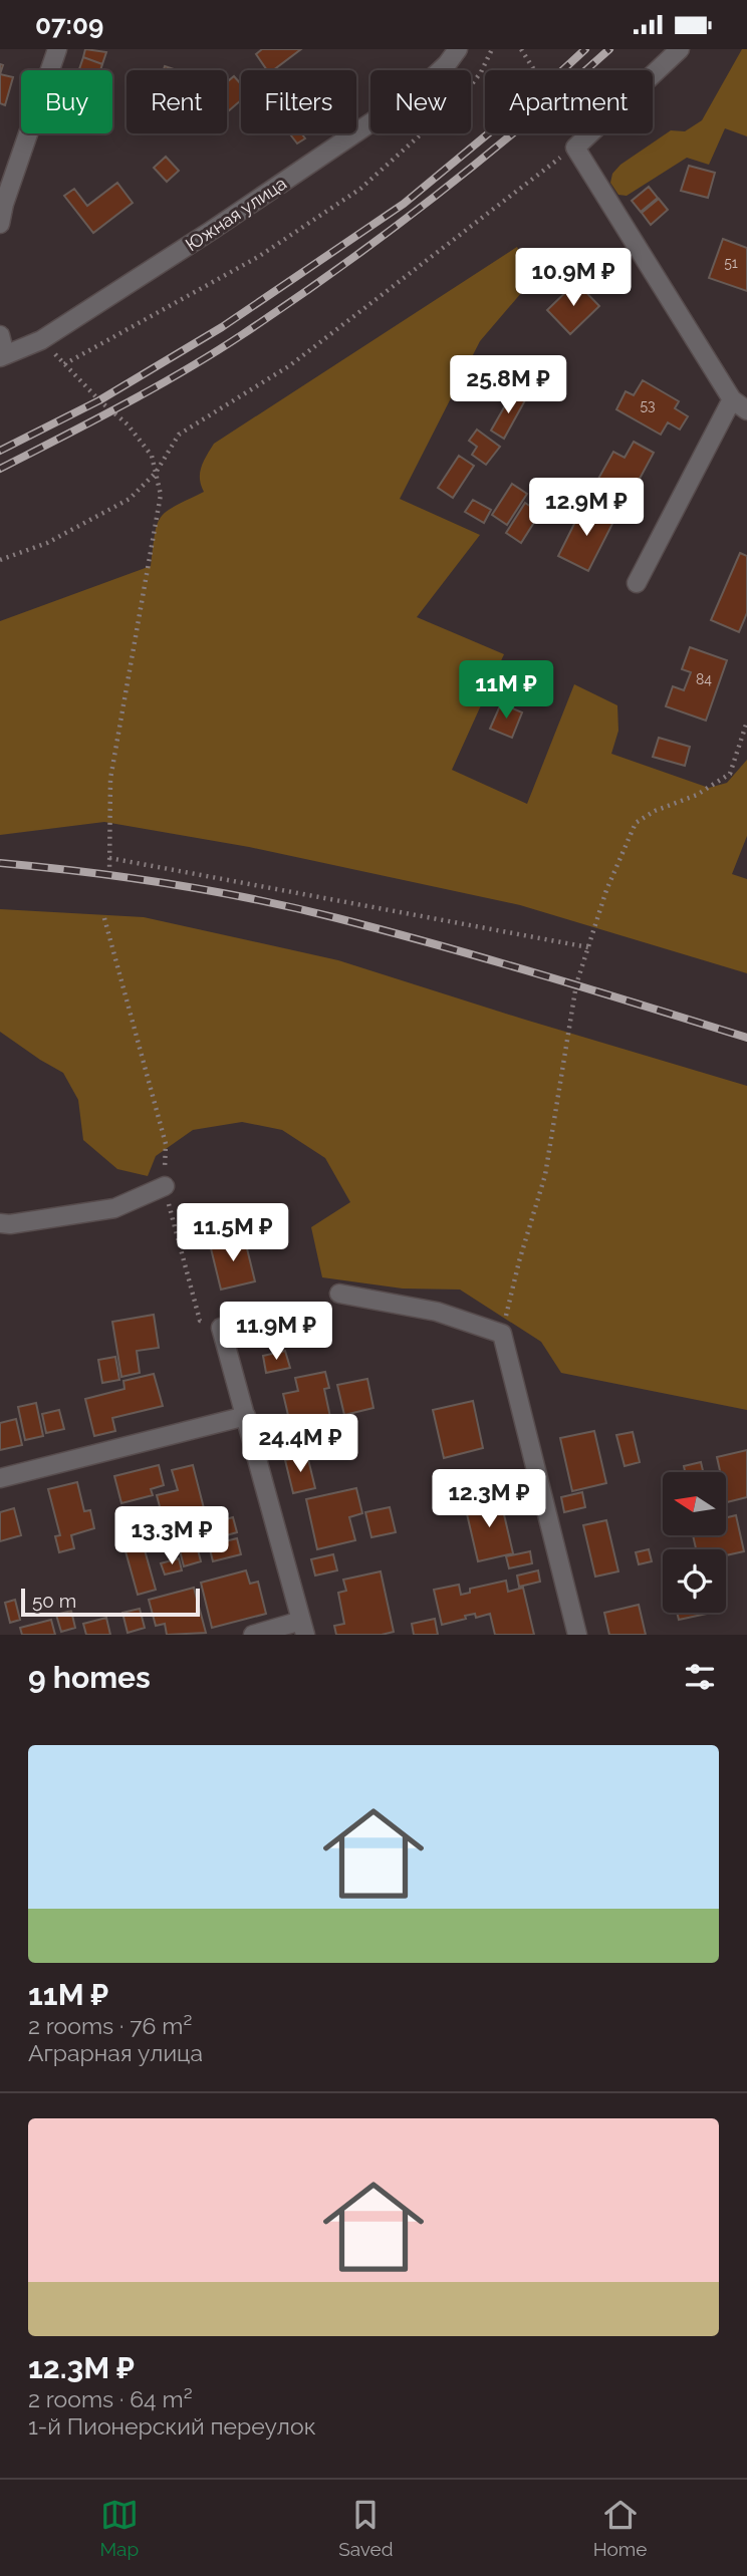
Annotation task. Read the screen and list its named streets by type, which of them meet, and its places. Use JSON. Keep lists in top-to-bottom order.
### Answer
{
  "streets": {
    "street": ["Южная улица"]
  },
  "house_numbers": ["51", "53", "84"],
  "scale_bar": "50 m",
  "north": "left",
  "page": {
    "status": "07:09",
    "chip": [
      "Buy",
      "Rent",
      "Filters",
      "New",
      "Apartment"
    ],
    "price": [
      "10.9M ₽",
      "25.8M ₽",
      "12.9M ₽",
      "11M ₽",
      "11.5M ₽",
      "11.9M ₽",
      "24.4M ₽",
      "12.3M ₽",
      "13.3M ₽"
    ],
    "scale": "50 m",
    "heading": "9 homes",
    "list": [
      {
        "name": "11M ₽",
        "note": "2 rooms · 76 m² · Аграрная улица"
      },
      {
        "name": "12.3M ₽",
        "note": "2 rooms · 64 m² · 1-й Пионерский переулок"
      }
    ],
    "tabs": ["Map", "Saved", "Home"]
  }
}
